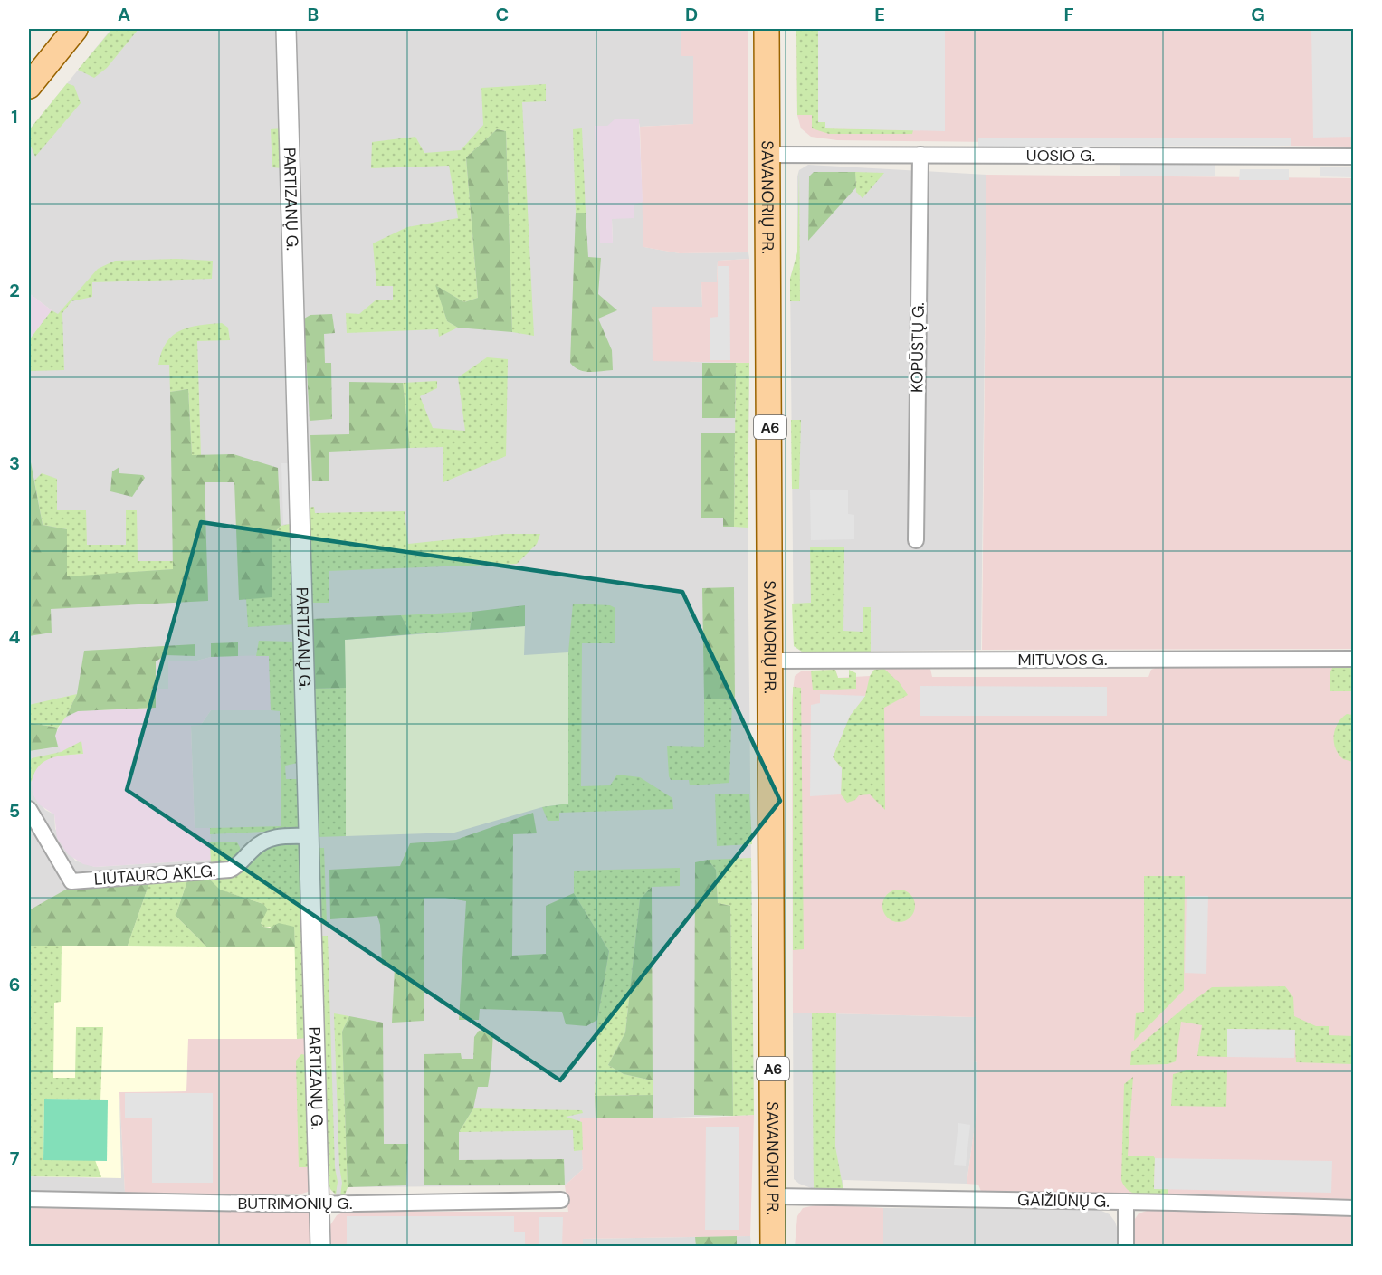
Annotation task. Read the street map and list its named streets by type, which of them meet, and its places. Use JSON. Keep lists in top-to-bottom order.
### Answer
{
  "streets": {
    "main road": ["SAVANORIŲ PR.", "A6"],
    "street": [
      "UOSIO G.",
      "PARTIZANŲ G.",
      "KOPŪSTŲ G.",
      "MITUVOS G.",
      "LIUTAURO AKLG.",
      "GAIŽIŪNŲ G.",
      "BUTRIMONIŲ G."
    ]
  },
  "crossings": [
    ["UOSIO G.", "SAVANORIŲ PR."],
    ["UOSIO G.", "KOPŪSTŲ G."],
    ["PARTIZANŲ G.", "LIUTAURO AKLG."],
    ["PARTIZANŲ G.", "BUTRIMONIŲ G."],
    ["SAVANORIŲ PR.", "MITUVOS G."],
    ["SAVANORIŲ PR.", "GAIŽIŪNŲ G."]
  ],
  "grid": {
    "columns": [
      "A",
      "B",
      "C",
      "D",
      "E",
      "F",
      "G"
    ],
    "rows": [
      "1",
      "2",
      "3",
      "4",
      "5",
      "6",
      "7"
    ]
  }
}
